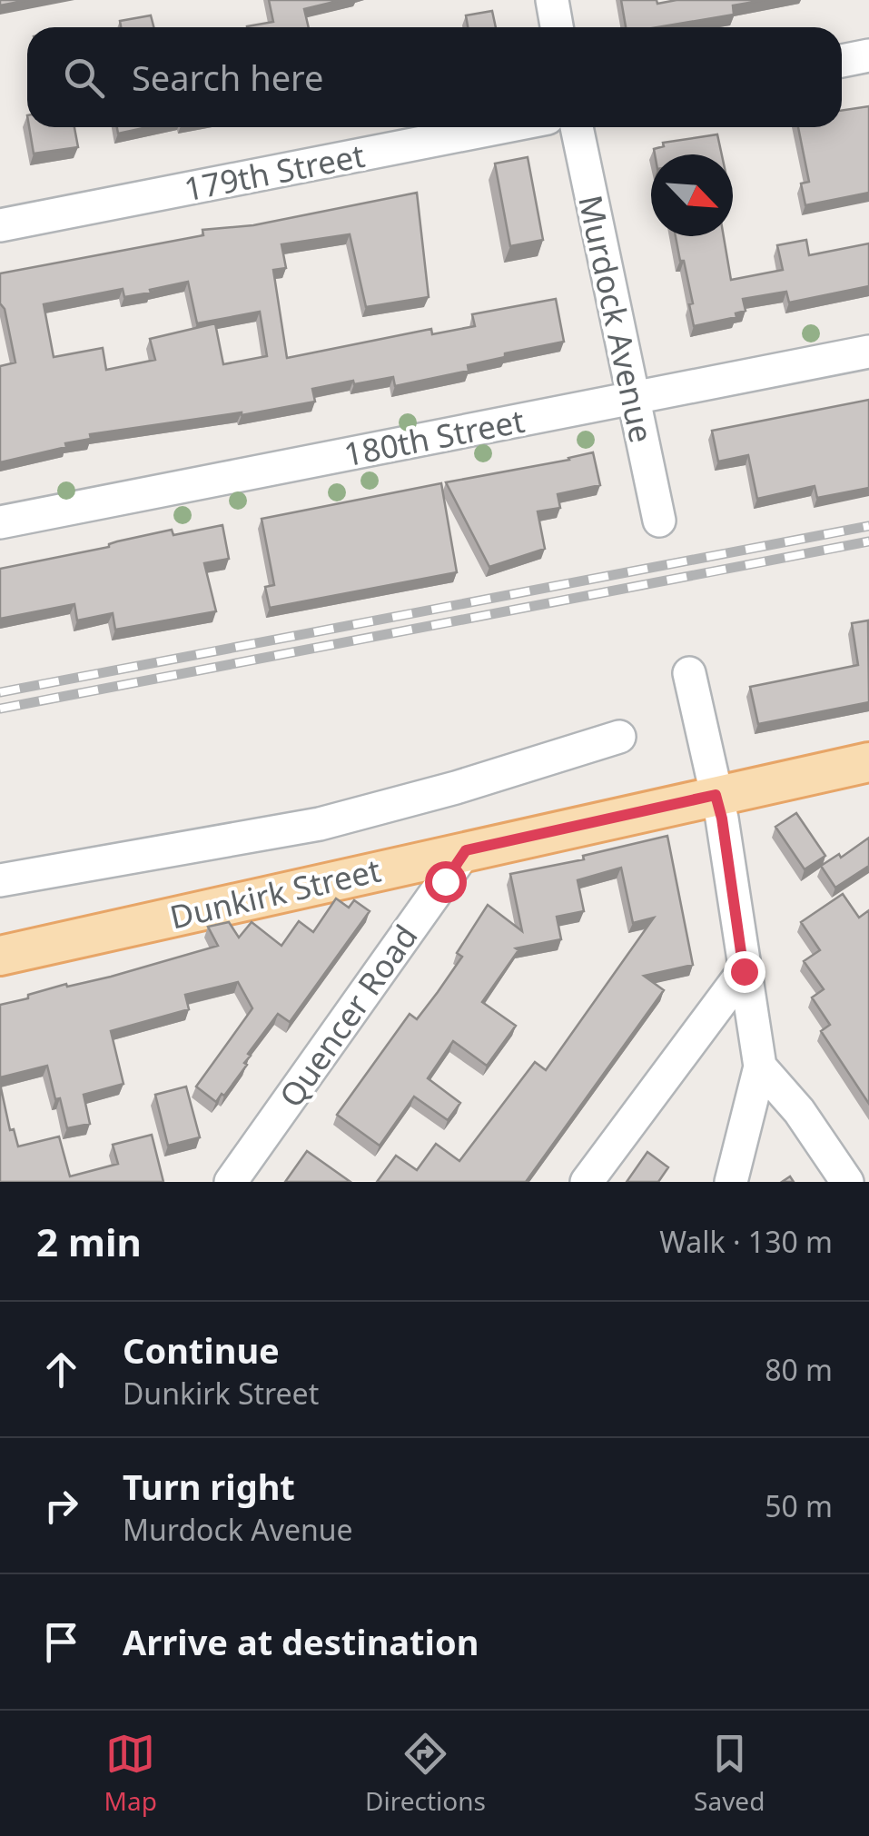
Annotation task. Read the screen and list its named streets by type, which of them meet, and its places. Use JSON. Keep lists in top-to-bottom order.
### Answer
{
  "streets": {
    "main road": ["Dunkirk Street"],
    "street": [
      "179th Street",
      "Murdock Avenue",
      "180th Street",
      "Quencer Road"
    ]
  },
  "crossings": [
    ["Murdock Avenue", "180th Street"],
    ["Dunkirk Street", "Quencer Road"]
  ],
  "north": "bottom right",
  "page": {
    "search": "Search here",
    "heading": ["2 min", "Walk · 130 m"],
    "list": [
      ["Continue", "Dunkirk Street", "80 m"],
      ["Turn right", "Murdock Avenue", "50 m"],
      "Arrive at destination"
    ],
    "nav": ["Map", "Directions", "Saved"]
  }
}
